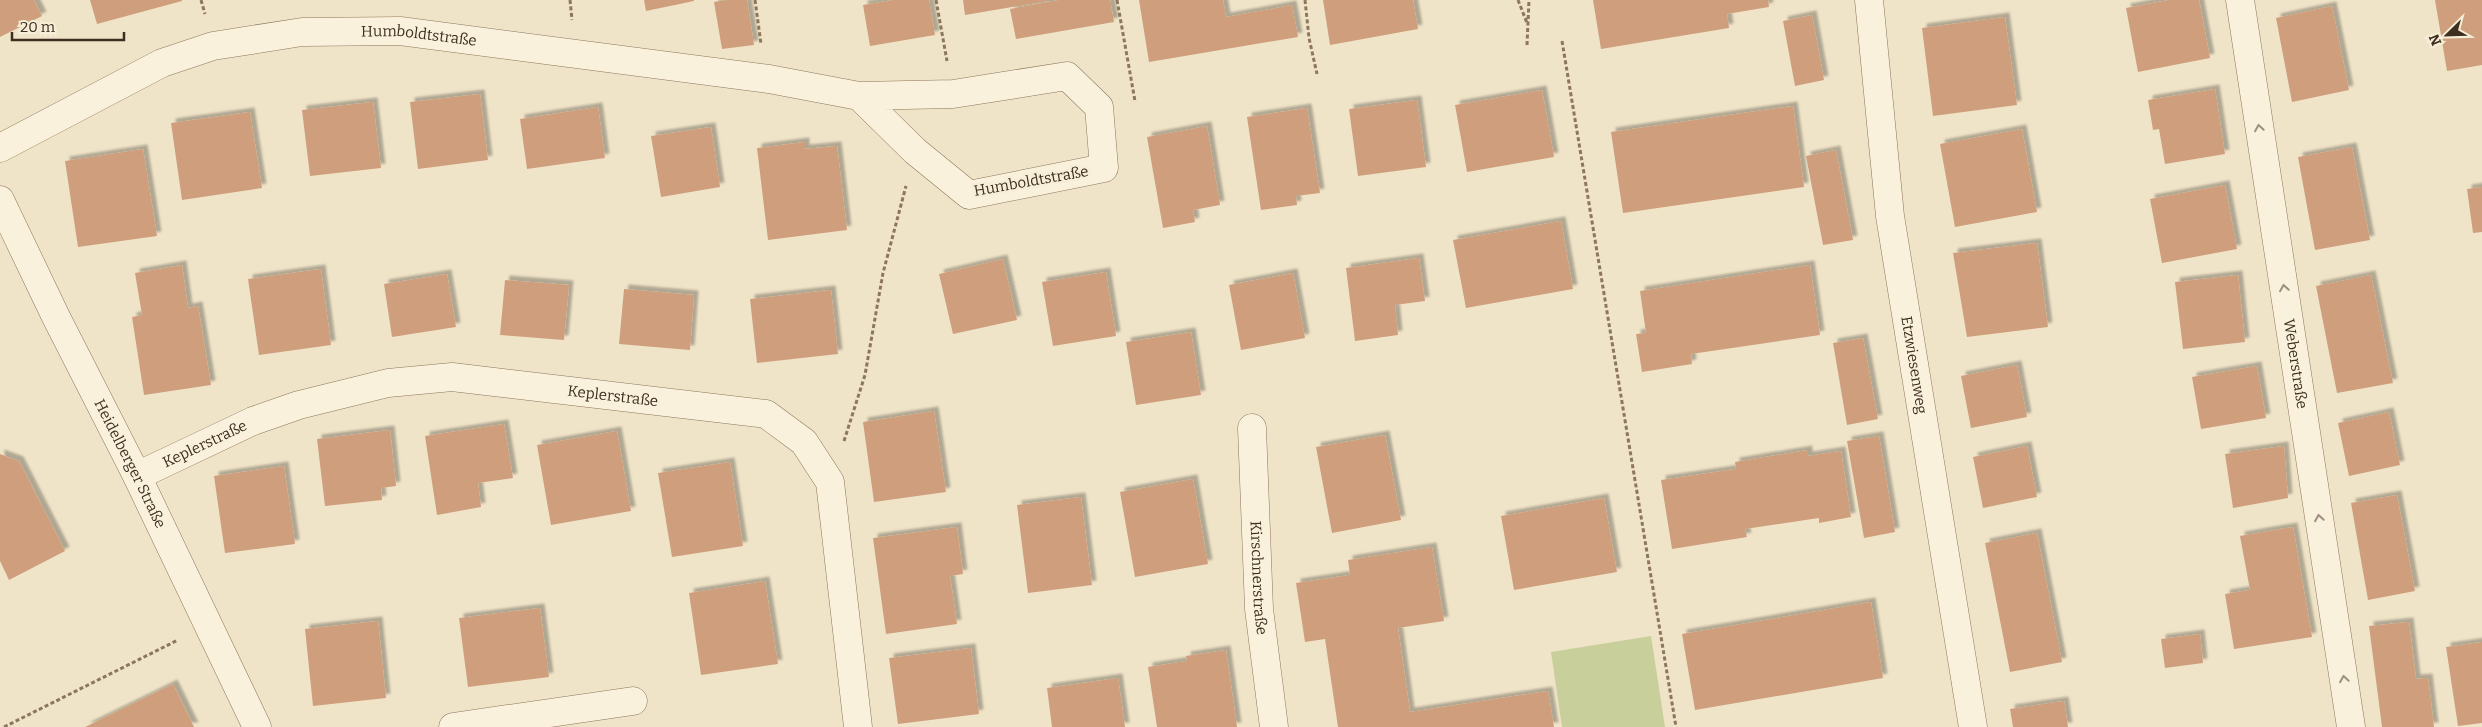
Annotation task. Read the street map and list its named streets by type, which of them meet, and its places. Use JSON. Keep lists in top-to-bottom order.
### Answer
{
  "streets": {
    "street": [
      "Humboldtstraße",
      "Etzwiesenweg",
      "Weberstraße",
      "Keplerstraße",
      "Heidelberger Straße",
      "Kirschnerstraße"
    ]
  },
  "crossings": [
    ["Keplerstraße", "Heidelberger Straße"]
  ],
  "one_way": ["Weberstraße"],
  "scale_bar": "20 m",
  "north": "bottom left"
}
